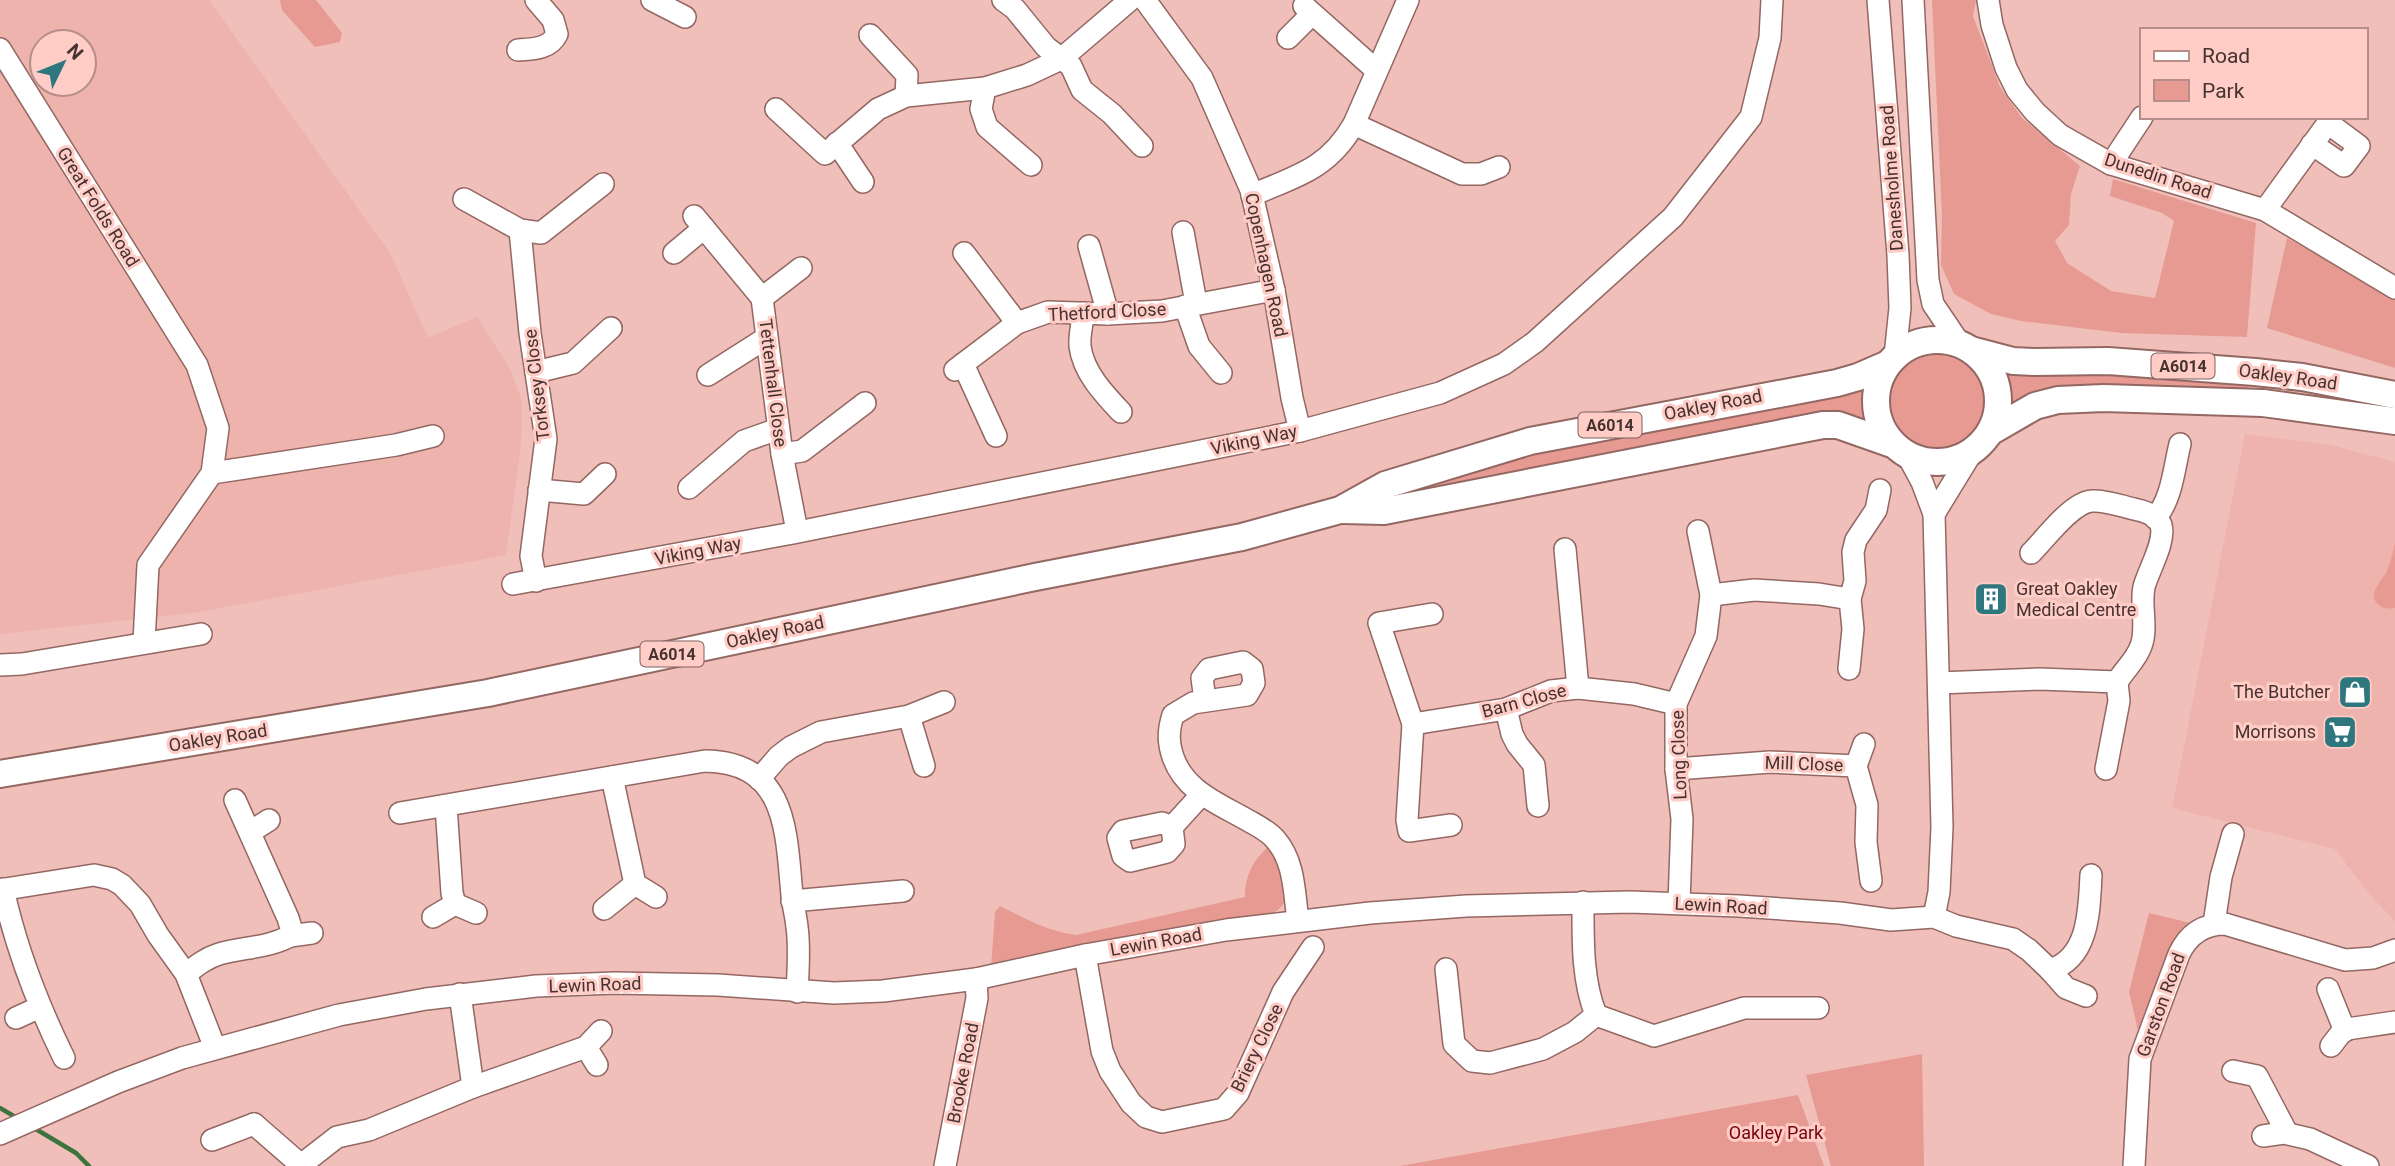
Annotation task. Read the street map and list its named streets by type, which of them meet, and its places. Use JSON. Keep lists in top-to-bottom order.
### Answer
{
  "streets": {
    "main road": ["A6014", "Oakley Road"],
    "street": [
      "Dunedin Road",
      "Danesholme Road",
      "Great Folds Road",
      "Copenhagen Road",
      "Thetford Close",
      "Tettenhall Close",
      "Torksey Close",
      "Viking Way",
      "Barn Close",
      "Long Close",
      "Mill Close",
      "Lewin Road",
      "Garston Road",
      "Briery Close",
      "Brooke Road"
    ]
  },
  "crossings": [
    ["Danesholme Road", "Oakley Road"],
    ["Copenhagen Road", "Thetford Close"],
    ["Copenhagen Road", "Viking Way"],
    ["Tettenhall Close", "Viking Way"],
    ["Torksey Close", "Viking Way"],
    ["Barn Close", "Long Close"],
    ["Long Close", "Mill Close"],
    ["Long Close", "Lewin Road"],
    ["Lewin Road", "Briery Close"],
    ["Lewin Road", "Brooke Road"]
  ],
  "parks": ["Oakley Park"],
  "places": {
    "building": ["Great Oakley Medical Centre"],
    "shop": ["The Butcher"],
    "supermarket": ["Morrisons"]
  },
  "legend": ["Road", "Park"],
  "north": "top right"
}
